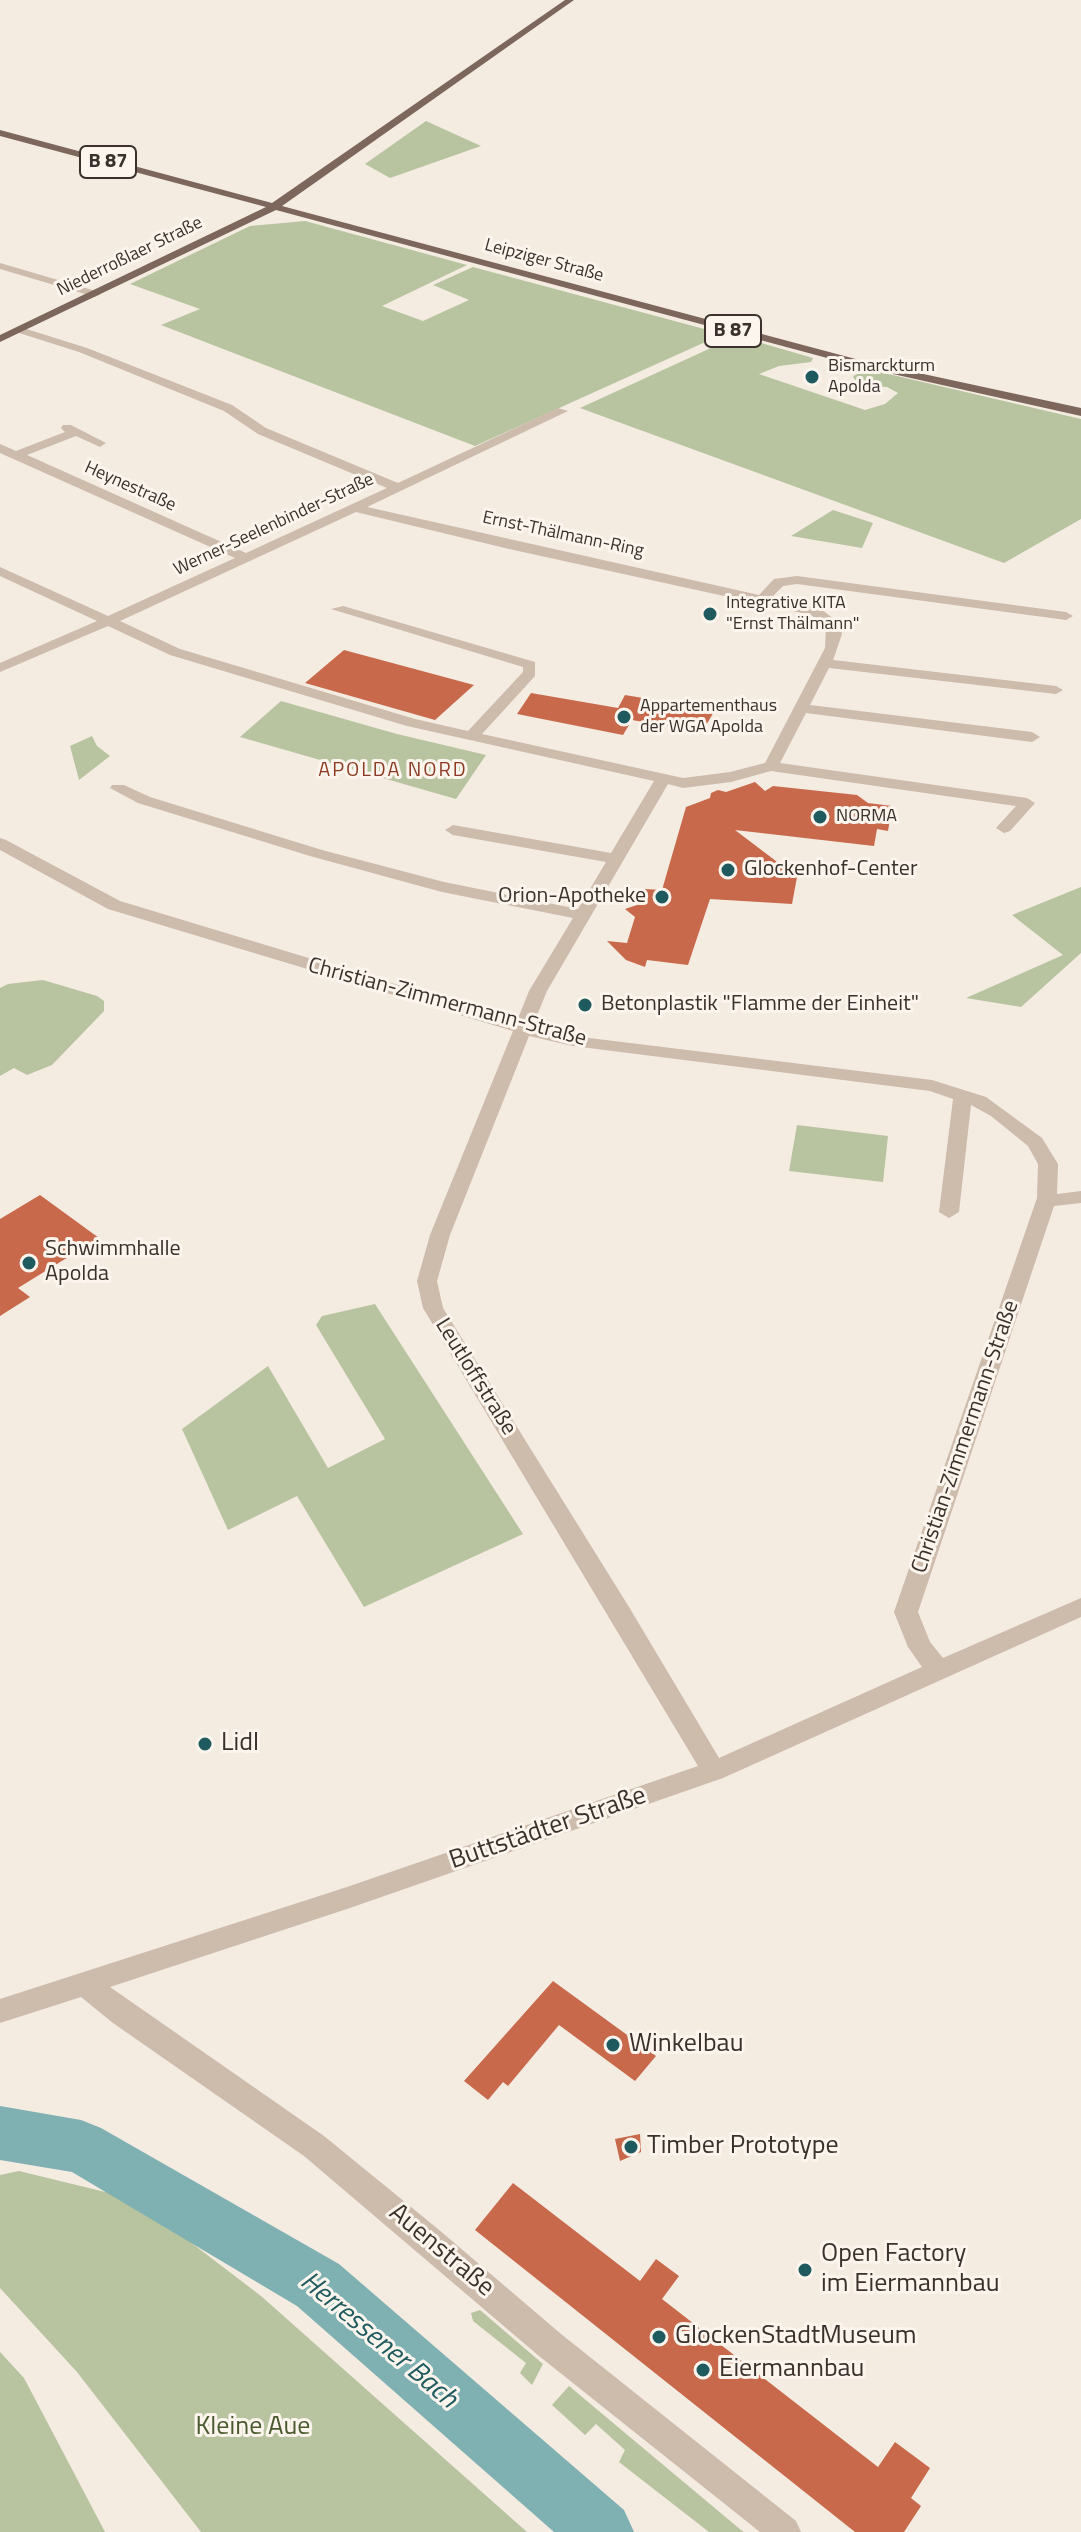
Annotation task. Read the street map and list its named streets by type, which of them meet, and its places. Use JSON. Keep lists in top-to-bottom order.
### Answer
{
  "streets": {
    "main road": ["B 87", "Niederroßlaer Straße", "Leipziger Straße"],
    "street": [
      "Heynestraße",
      "Werner-Seelenbinder-Straße",
      "Ernst-Thälmann-Ring",
      "Christian-Zimmermann-Straße",
      "Leutloffstraße",
      "Buttstädter Straße",
      "Auenstraße"
    ]
  },
  "crossings": [
    ["Niederroßlaer Straße", "Leipziger Straße"],
    ["Heynestraße", "Werner-Seelenbinder-Straße"],
    ["Werner-Seelenbinder-Straße", "Ernst-Thälmann-Ring"],
    ["Christian-Zimmermann-Straße", "Leutloffstraße"],
    ["Christian-Zimmermann-Straße", "Buttstädter Straße"],
    ["Leutloffstraße", "Buttstädter Straße"],
    ["Buttstädter Straße", "Auenstraße"]
  ],
  "districts": ["APOLDA NORD"],
  "water": ["Herressener Bach"],
  "parks": ["Kleine Aue"],
  "places": [
    "Bismarckturm Apolda",
    "Integrative KITA \"Ernst Thälmann\"",
    "Appartementhaus der WGA Apolda",
    "NORMA",
    "Glockenhof-Center",
    "Orion-Apotheke",
    "Betonplastik \"Flamme der Einheit\"",
    "Schwimmhalle Apolda",
    "Lidl",
    "Winkelbau",
    "Timber Prototype",
    "Open Factory im Eiermannbau",
    "GlockenStadtMuseum",
    "Eiermannbau"
  ]
}
